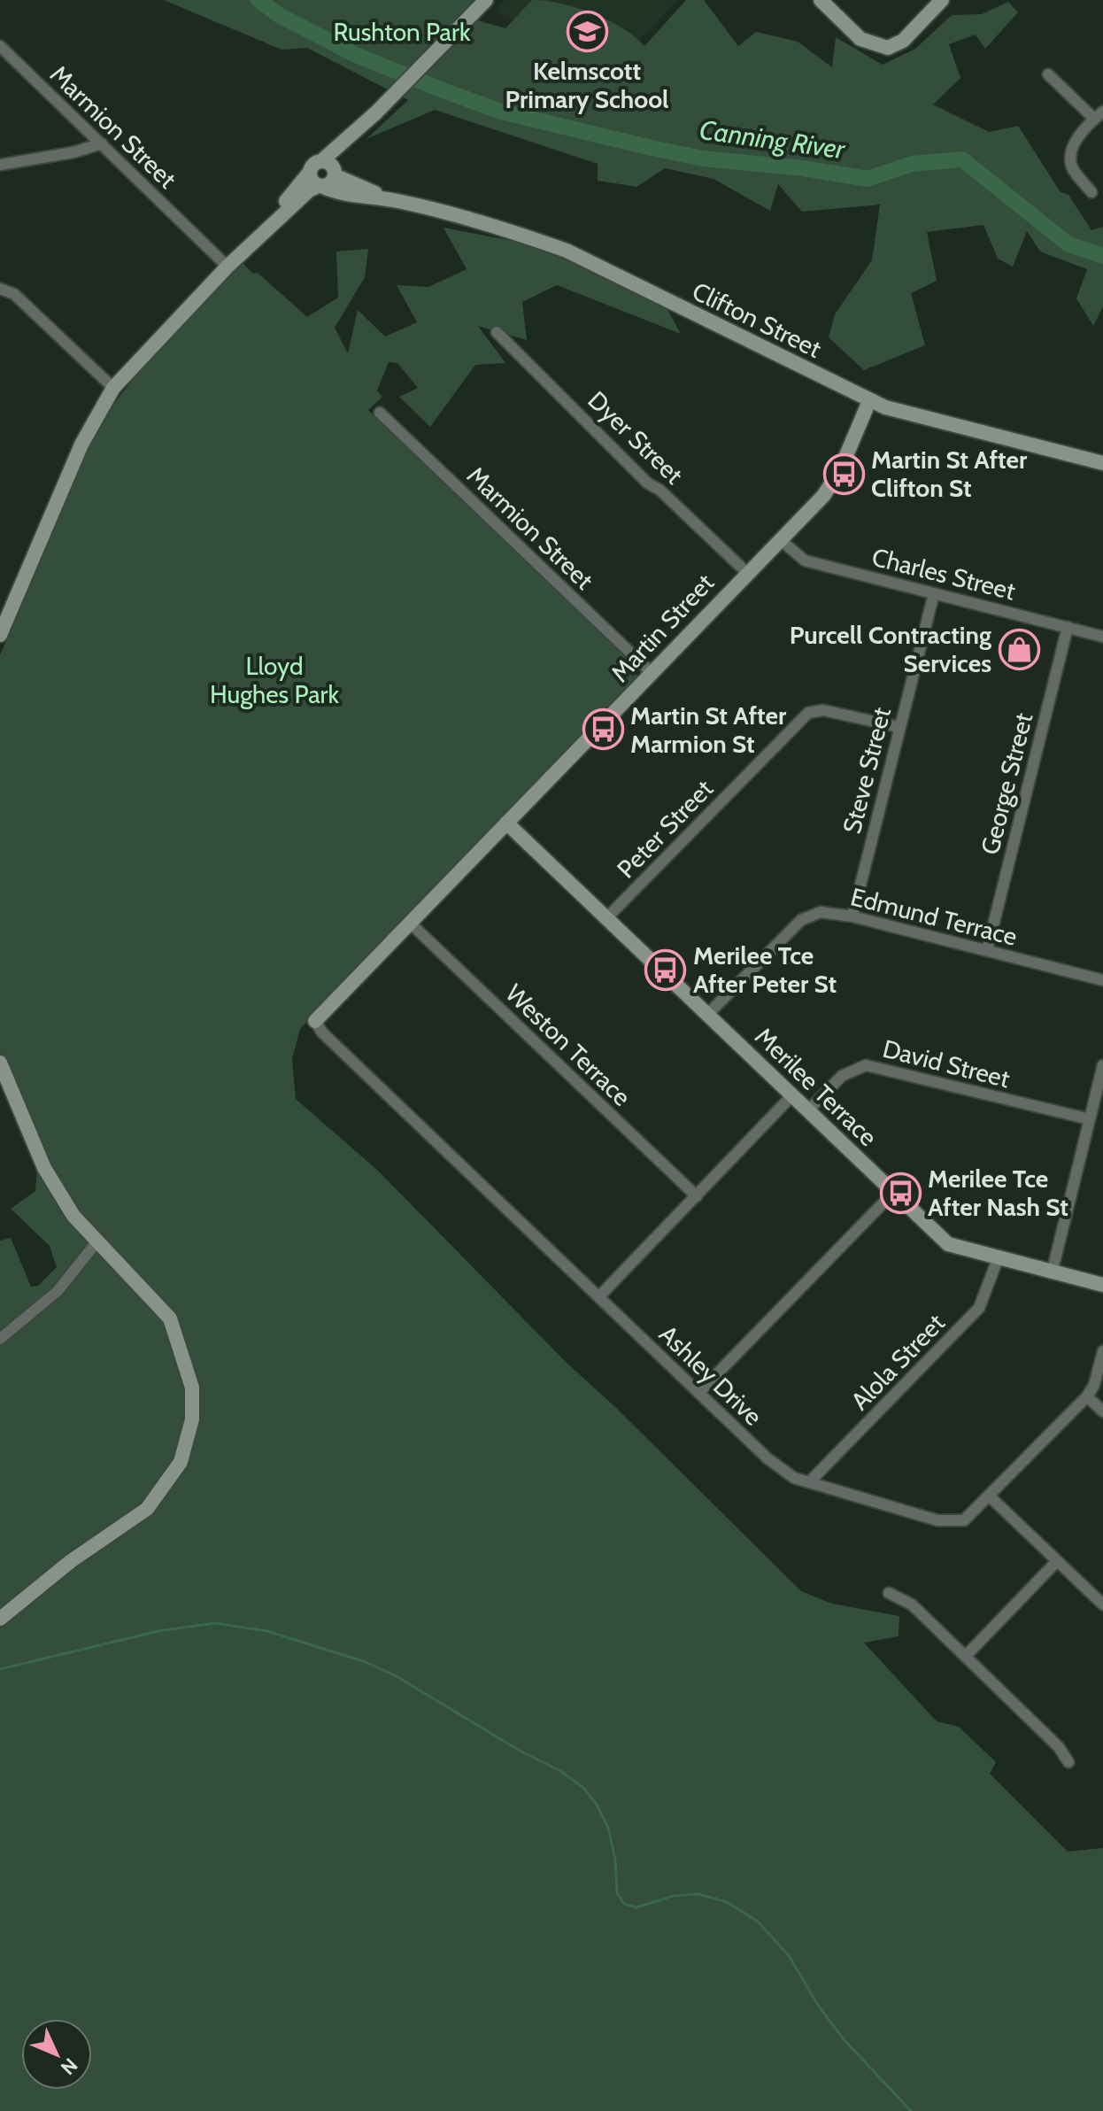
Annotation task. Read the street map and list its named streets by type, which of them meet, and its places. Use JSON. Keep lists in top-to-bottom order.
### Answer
{
  "streets": {
    "main road": ["Clifton Street", "Martin Street", "Merilee Terrace"],
    "street": [
      "Marmion Street",
      "Dyer Street",
      "Charles Street",
      "Steve Street",
      "George Street",
      "Peter Street",
      "Edmund Terrace",
      "Weston Terrace",
      "David Street",
      "Alola Street",
      "Ashley Drive"
    ]
  },
  "crossings": [
    ["Marmion Street", "Martin Street"],
    ["Clifton Street", "Martin Street"],
    ["Dyer Street", "Martin Street"],
    ["Charles Street", "Martin Street"],
    ["Charles Street", "Steve Street"],
    ["Charles Street", "George Street"],
    ["Martin Street", "Weston Terrace"],
    ["Martin Street", "Merilee Terrace"],
    ["Martin Street", "Ashley Drive"],
    ["Steve Street", "Peter Street"],
    ["Steve Street", "Edmund Terrace"],
    ["George Street", "Edmund Terrace"],
    ["Peter Street", "Merilee Terrace"],
    ["Edmund Terrace", "Merilee Terrace"],
    ["David Street", "Merilee Terrace"],
    ["Merilee Terrace", "Alola Street"],
    ["Alola Street", "Ashley Drive"]
  ],
  "water": ["Canning River"],
  "parks": ["Rushton Park", "Lloyd Hughes Park"],
  "places": {
    "school or university": ["Kelmscott Primary School"],
    "bus stop": [
      "Martin St After Clifton St",
      "Martin St After Marmion St",
      "Merilee Tce After Peter St",
      "Merilee Tce After Nash St"
    ],
    "shop": ["Purcell Contracting Services"]
  },
  "north": "bottom right"
}
